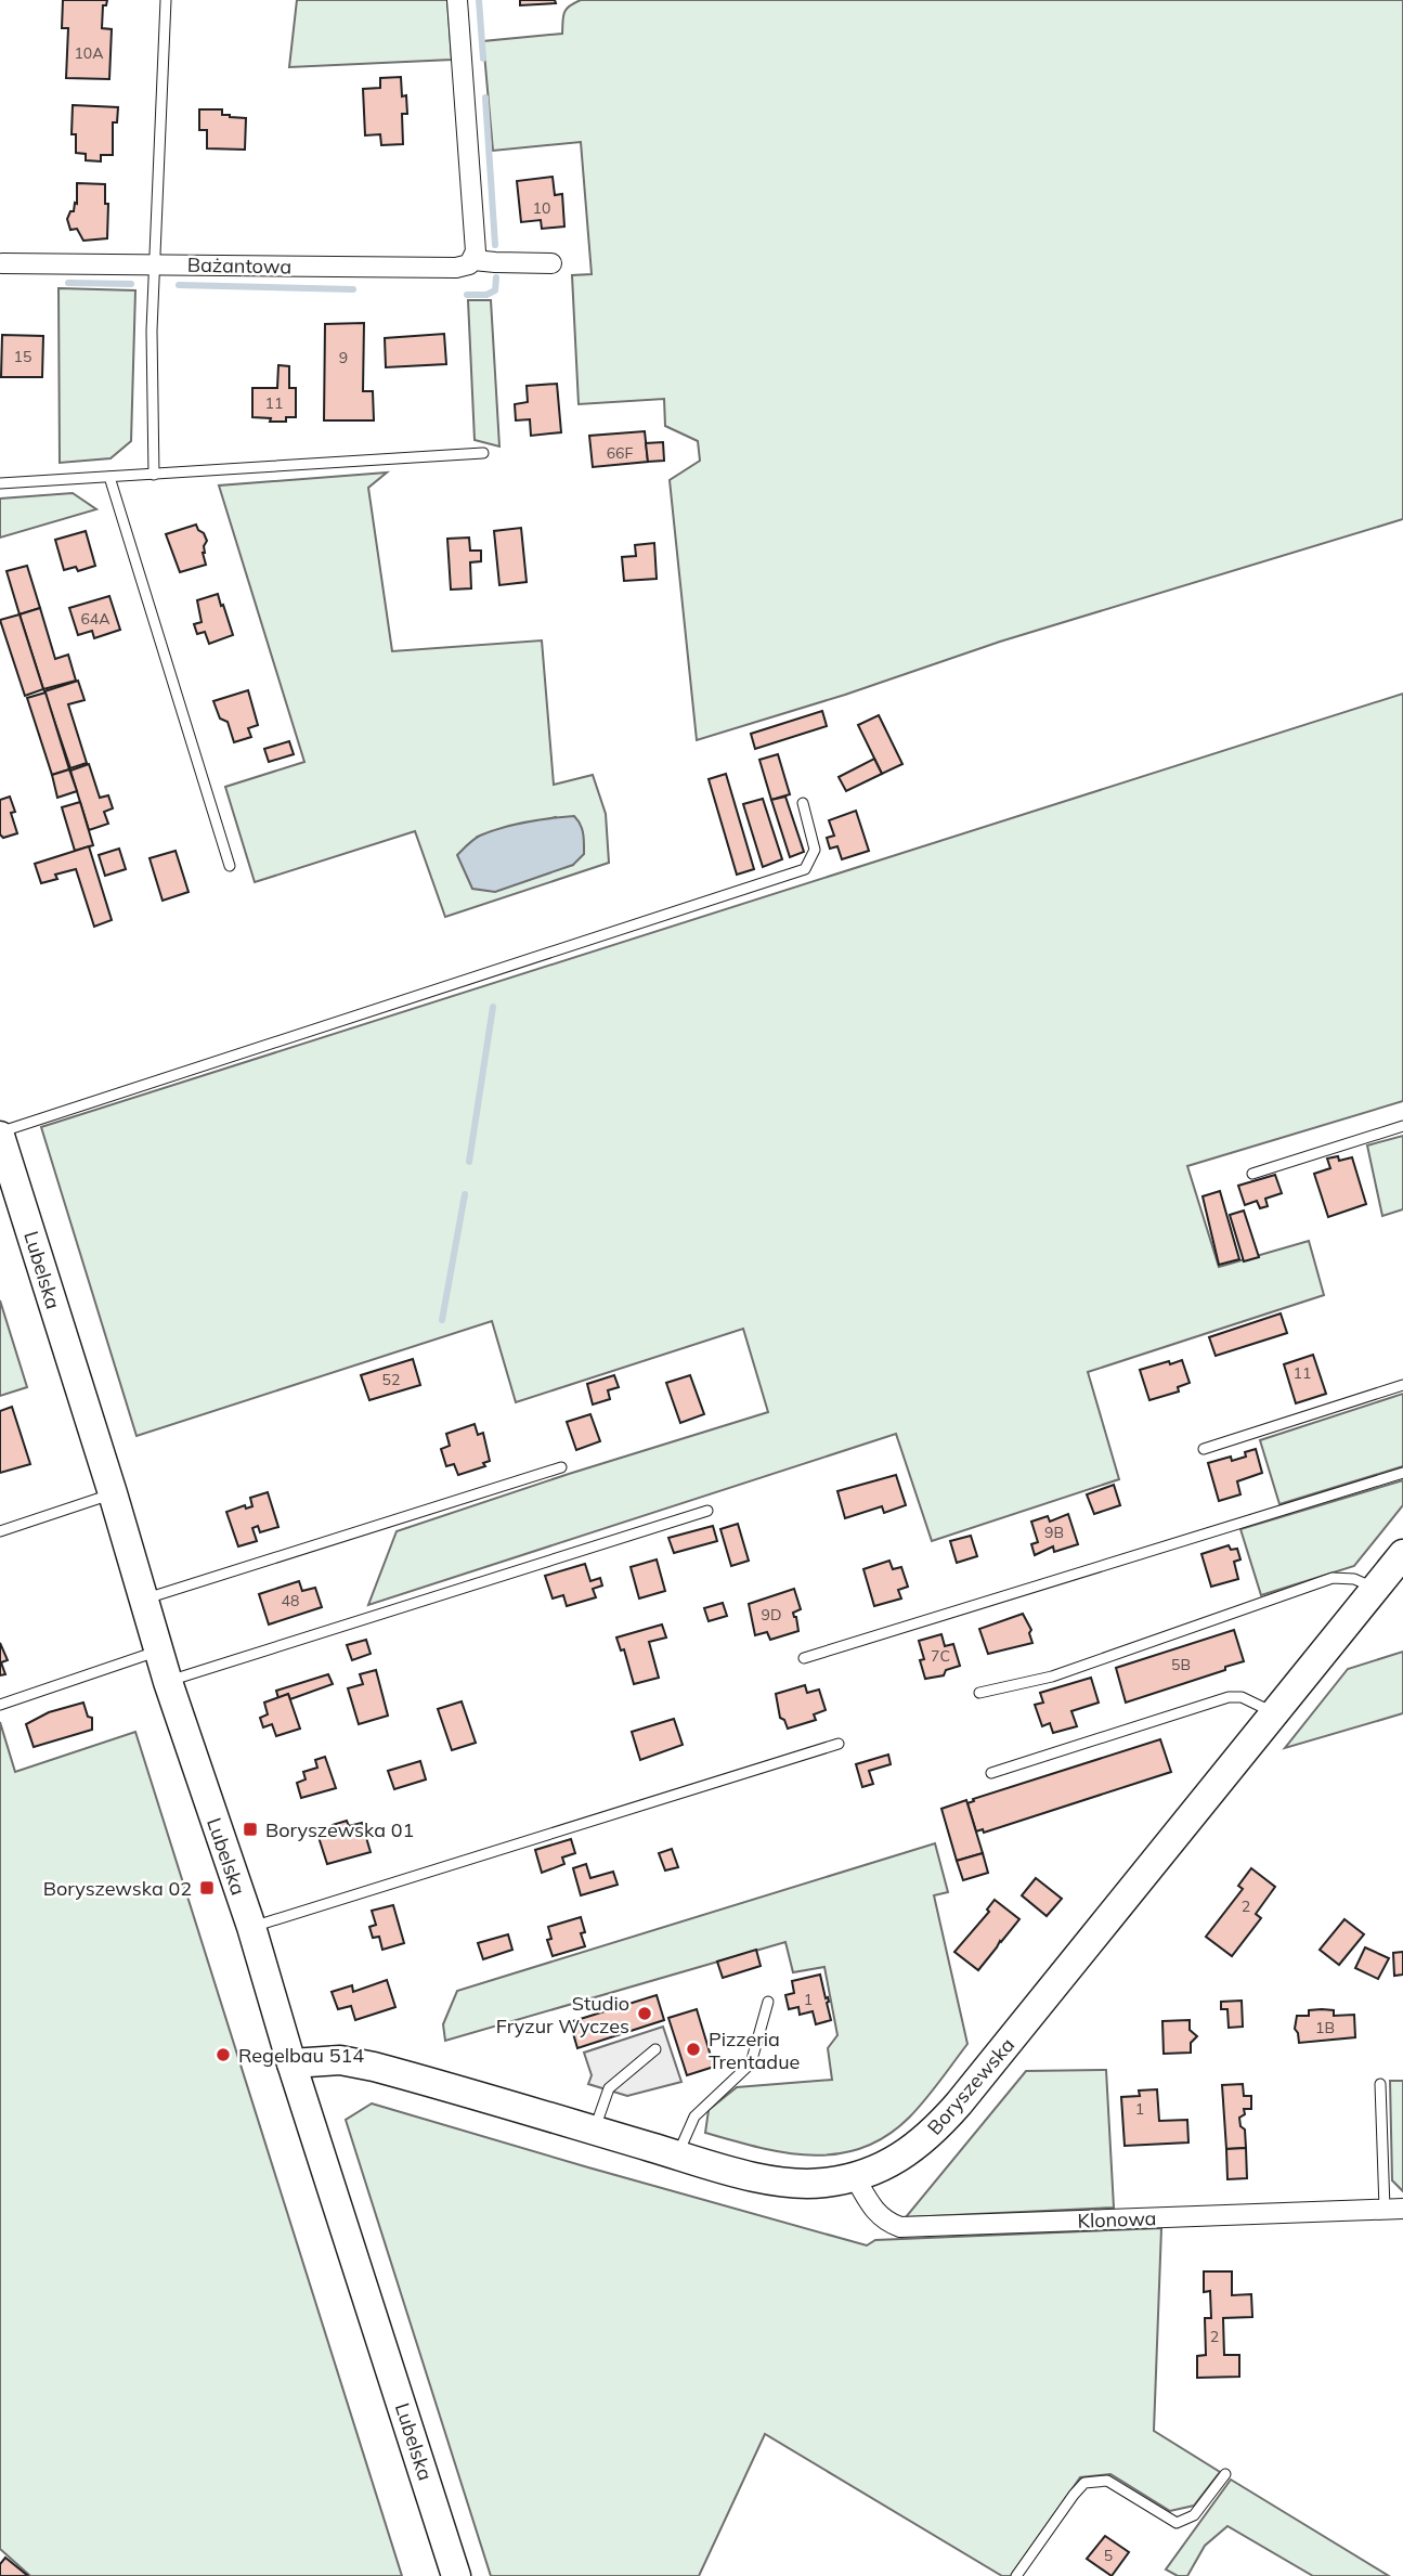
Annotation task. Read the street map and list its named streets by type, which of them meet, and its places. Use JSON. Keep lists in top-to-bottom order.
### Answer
{
  "streets": {
    "main road": ["Lubelska", "Boryszewska"],
    "street": ["Bażantowa", "Klonowa"]
  },
  "crossings": [
    ["Lubelska", "Boryszewska"],
    ["Boryszewska", "Klonowa"]
  ],
  "places": {
    "transit": ["Boryszewska 01", "Boryszewska 02"],
    "other": ["Studio Fryzur Wyczes", "Pizzeria Trentadue", "Regelbau 514"]
  },
  "house_numbers": [
    "10A",
    "10",
    "15",
    "9",
    "11",
    "66F",
    "64A",
    "11",
    "52",
    "9B",
    "48",
    "9D",
    "7C",
    "5B",
    "2",
    "1",
    "1B",
    "1",
    "2",
    "5"
  ]
}
